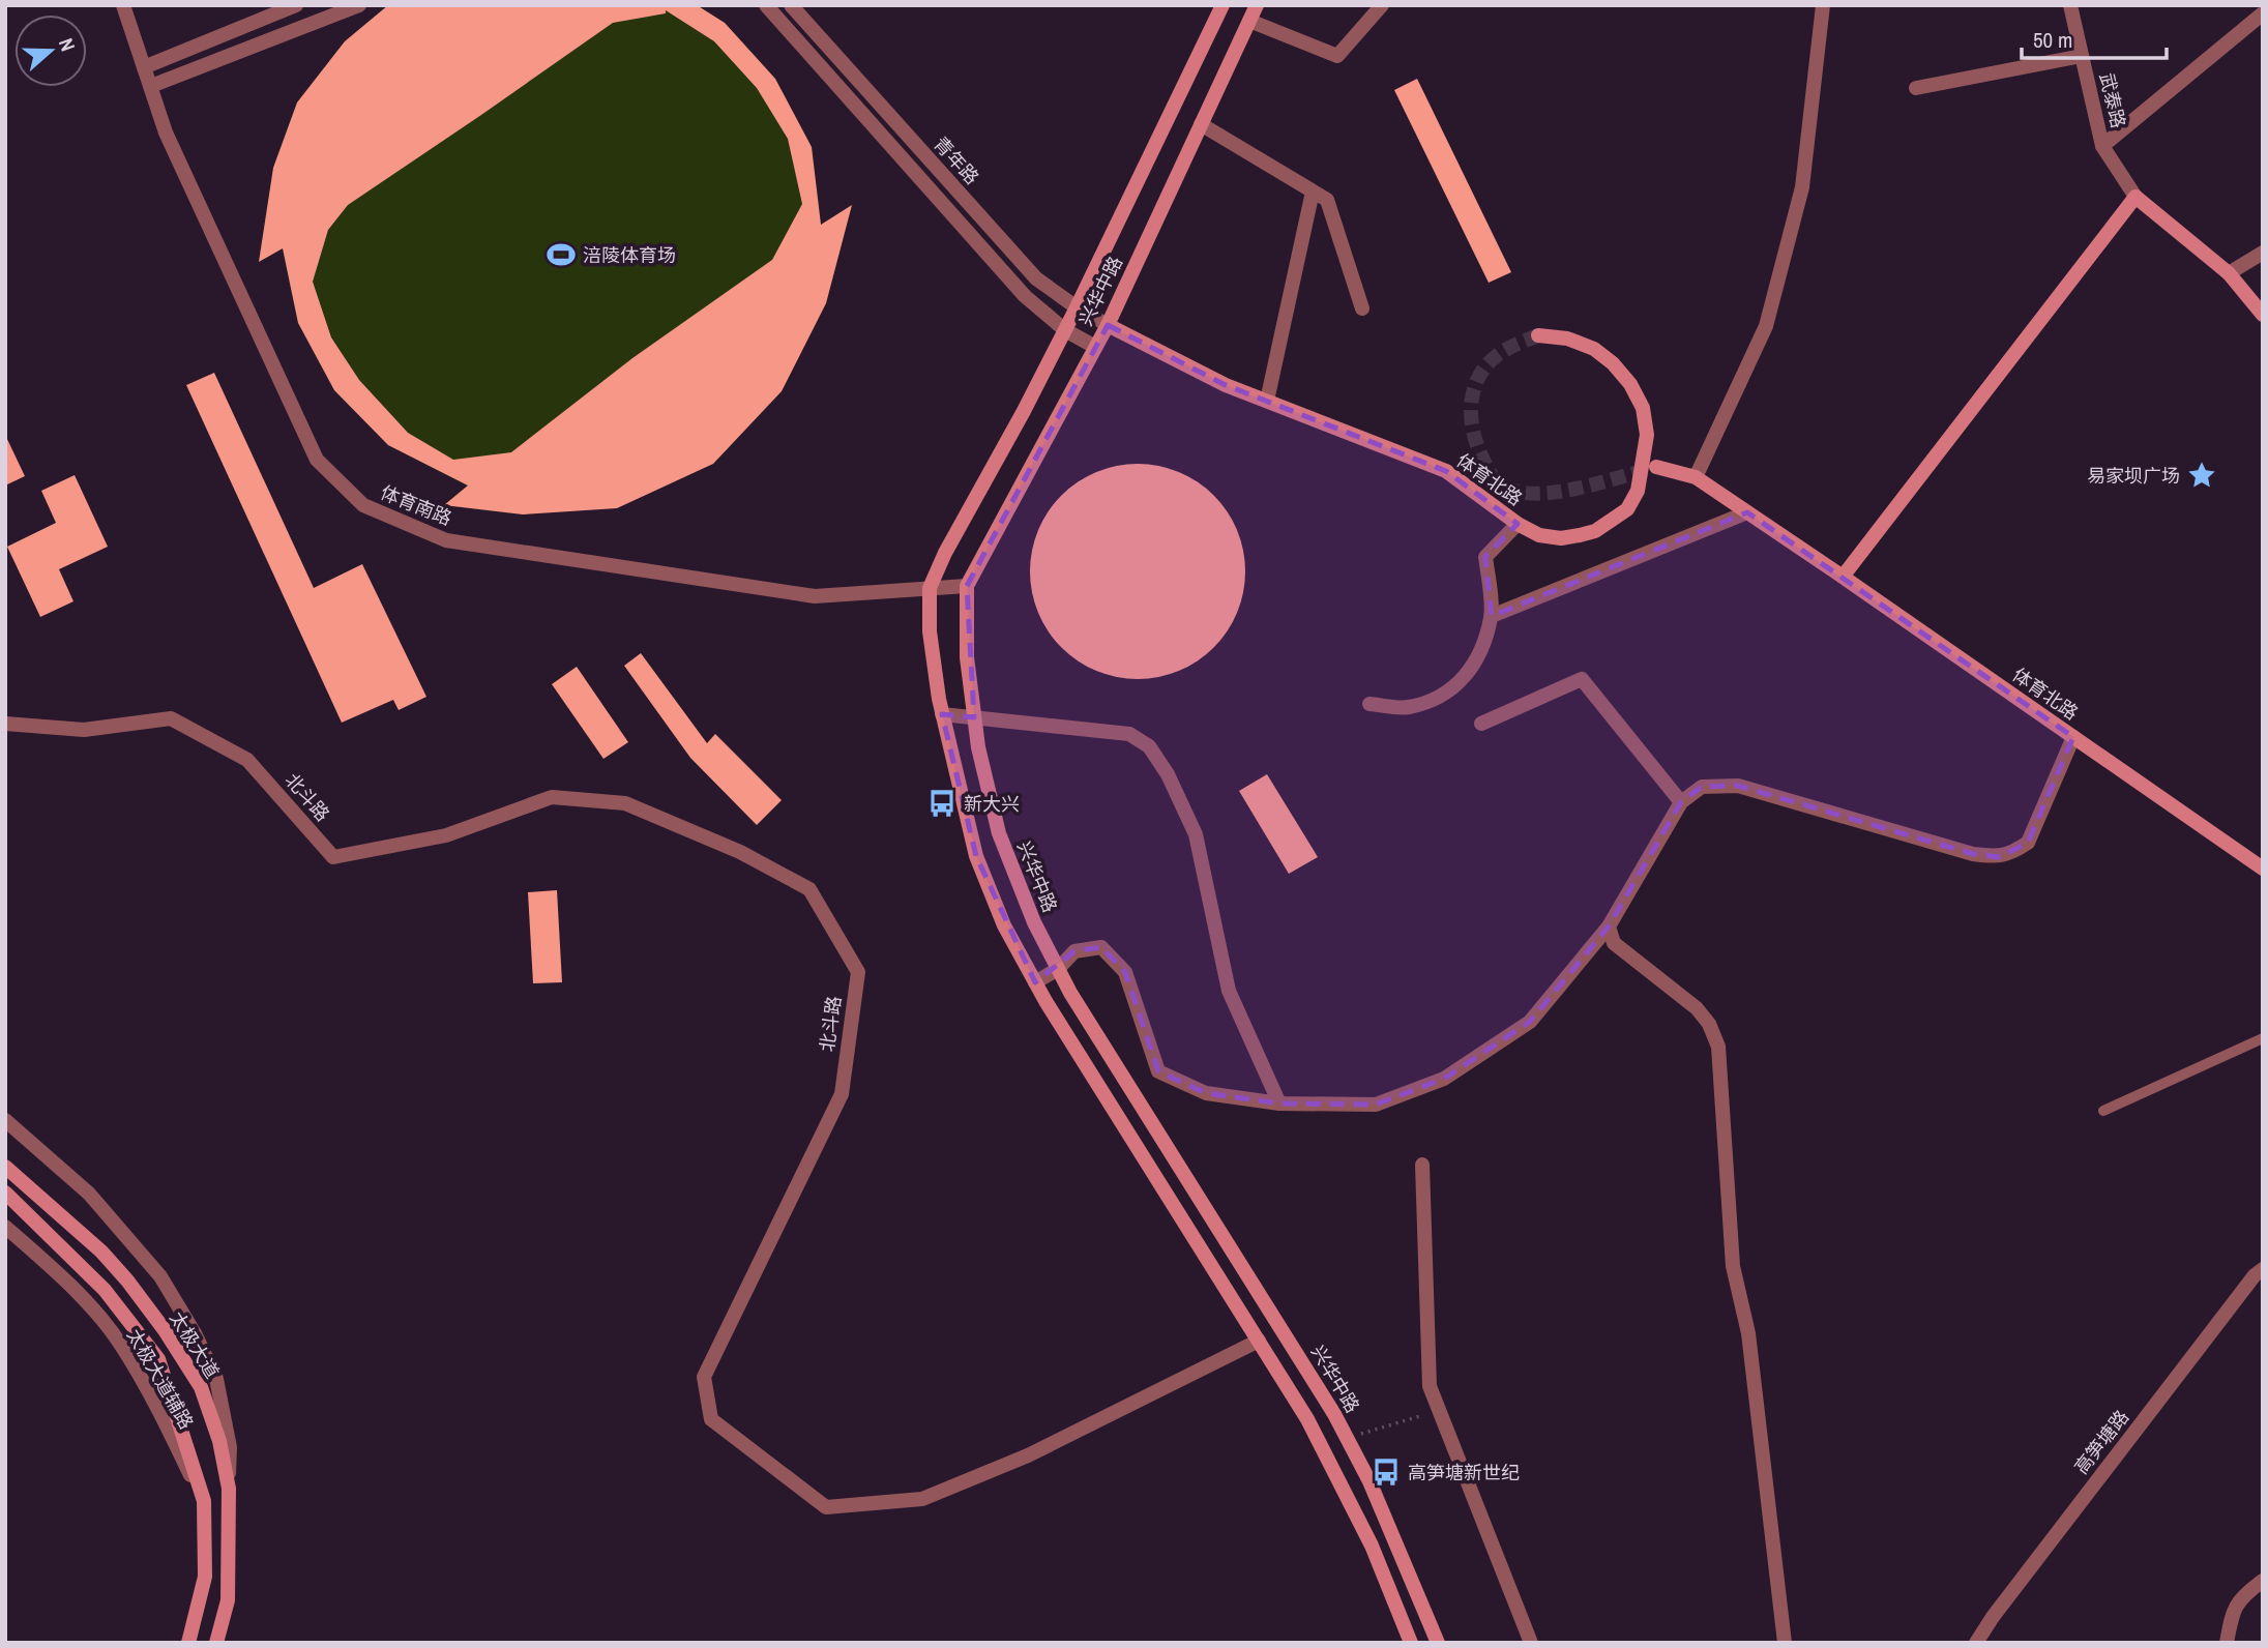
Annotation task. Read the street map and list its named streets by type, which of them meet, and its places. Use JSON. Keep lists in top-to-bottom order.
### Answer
{
  "streets": {
    "main road": ["兴华中路", "体育北路", "太极大道"],
    "street": [
      "武泰路",
      "青年路",
      "体育南路",
      "北斗路",
      "太极大道辅路",
      "高笋塘路"
    ]
  },
  "crossings": [
    ["青年路", "兴华中路"],
    ["青年路", "体育北路"],
    ["兴华中路", "体育北路"],
    ["兴华中路", "体育南路"]
  ],
  "places": {
    "sports": ["涪陵体育场"],
    "place": ["易家坝广场"],
    "bus stop": ["新大兴", "高笋塘新世纪"]
  },
  "scale_bar": "50 m",
  "north": "right"
}
